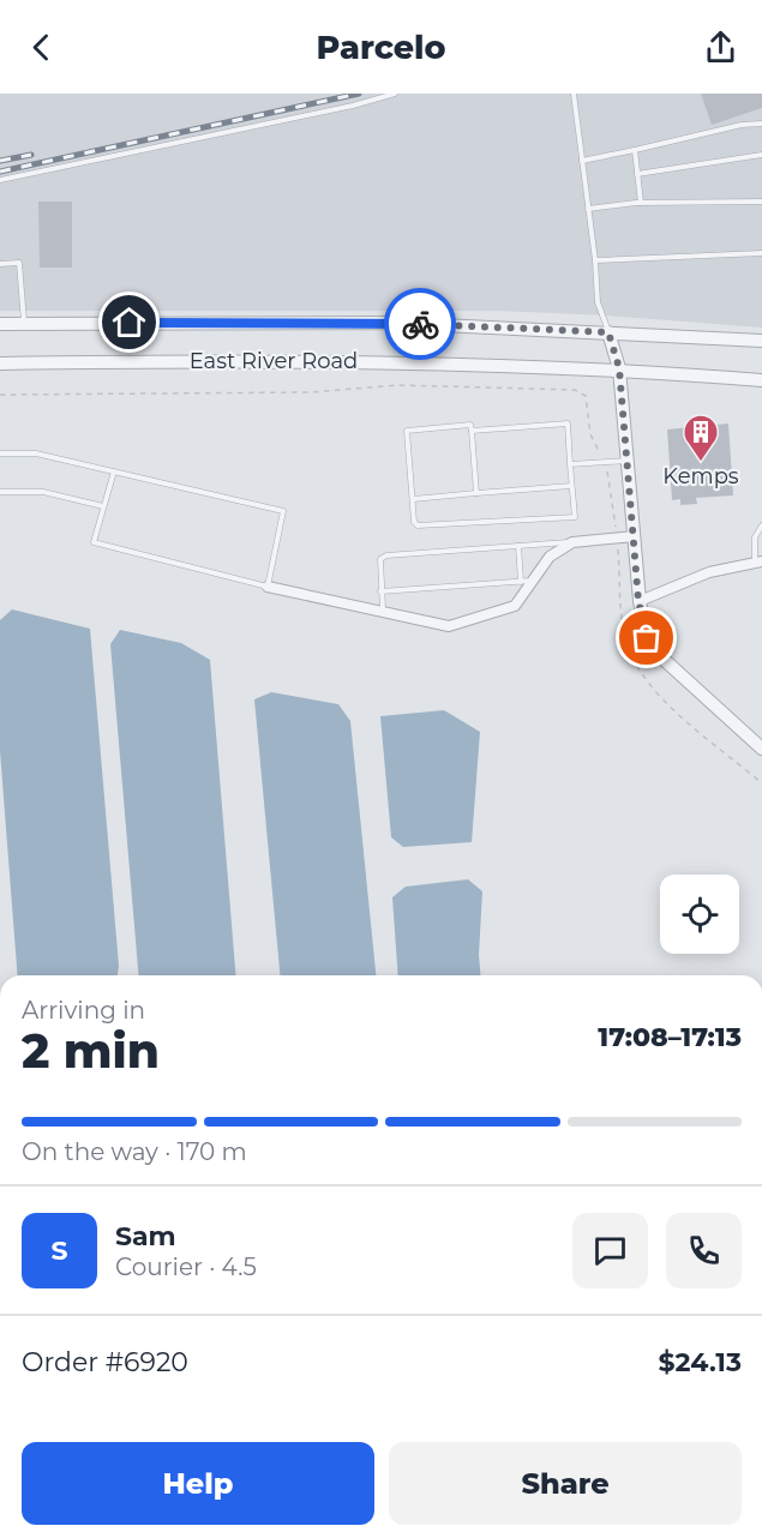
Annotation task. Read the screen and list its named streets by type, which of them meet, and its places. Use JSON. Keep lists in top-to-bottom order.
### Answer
{
  "streets": {
    "street": ["East River Road"]
  },
  "places": {
    "building": ["Kemps"]
  },
  "page": {
    "header": "Parcelo",
    "heading": ["2 min", "Arriving in", "17:08–17:13"],
    "panel": [
      "Sam",
      "Courier · 4.5",
      "Order #6920",
      "$24.13"
    ],
    "bar": "On the way · 170 m",
    "round": "S",
    "buttons": ["Help", "Share"]
  }
}
